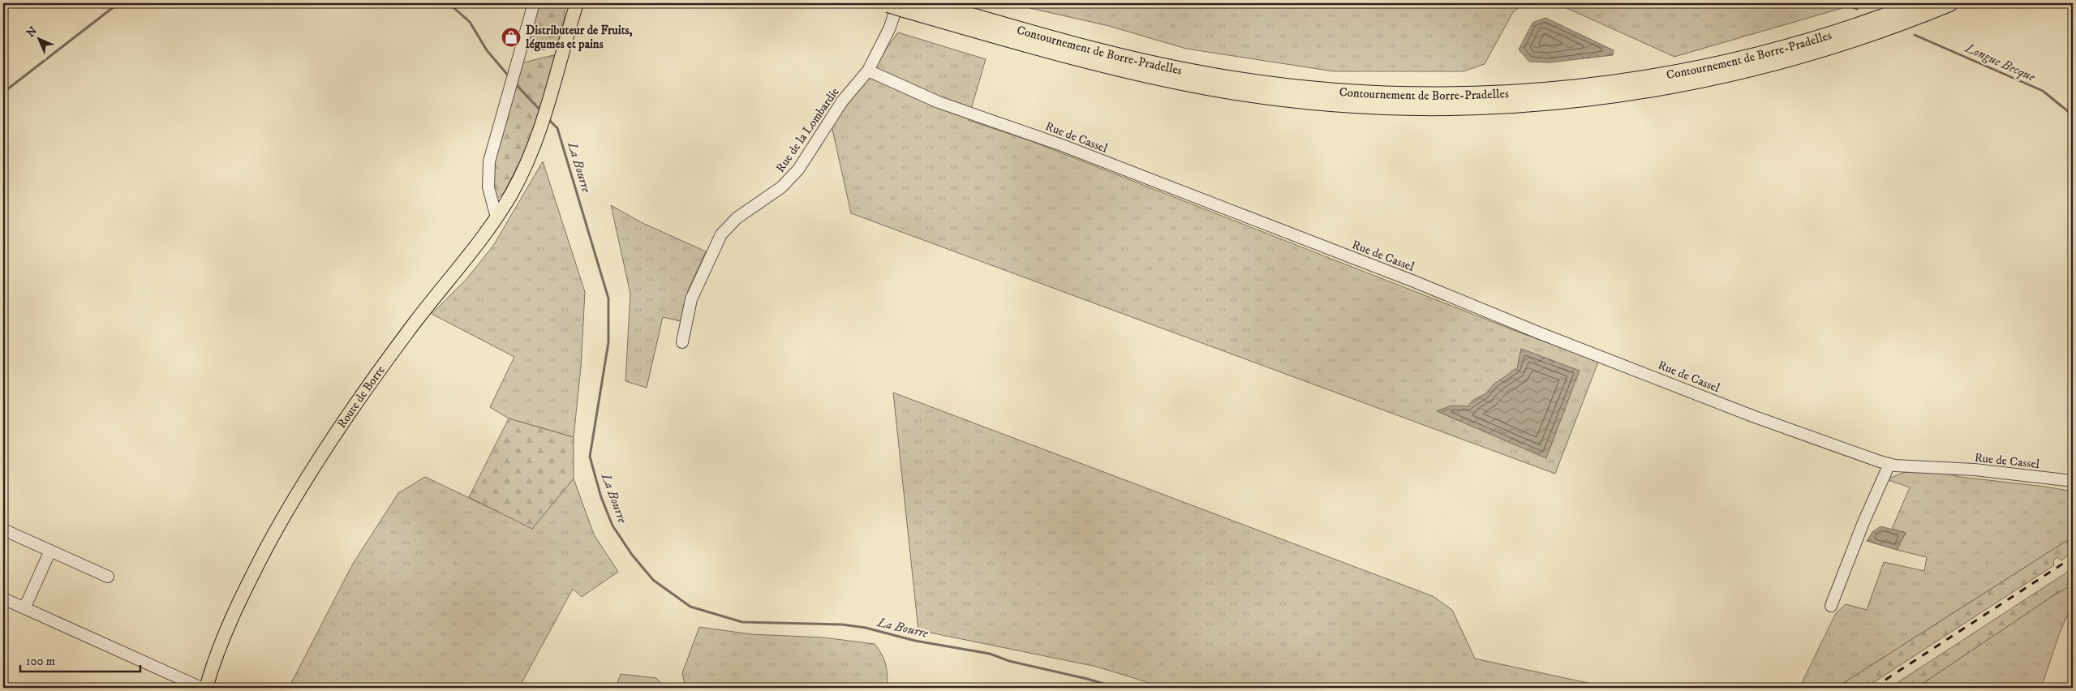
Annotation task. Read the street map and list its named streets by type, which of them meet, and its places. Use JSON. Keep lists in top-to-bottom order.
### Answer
{
  "streets": {
    "highway": ["Contournement de Borre-Pradelles"],
    "main road": ["Route de Borre"],
    "street": ["Rue de la Lombardie", "Rue de Cassel"]
  },
  "crossings": [
    ["Rue de la Lombardie", "Rue de Cassel"]
  ],
  "water": ["Longue Becque", "La Bourre"],
  "places": {
    "shop": ["Distributeur de Fruits, légumes et pains"]
  },
  "scale_bar": "100 m",
  "north": "top left"
}
